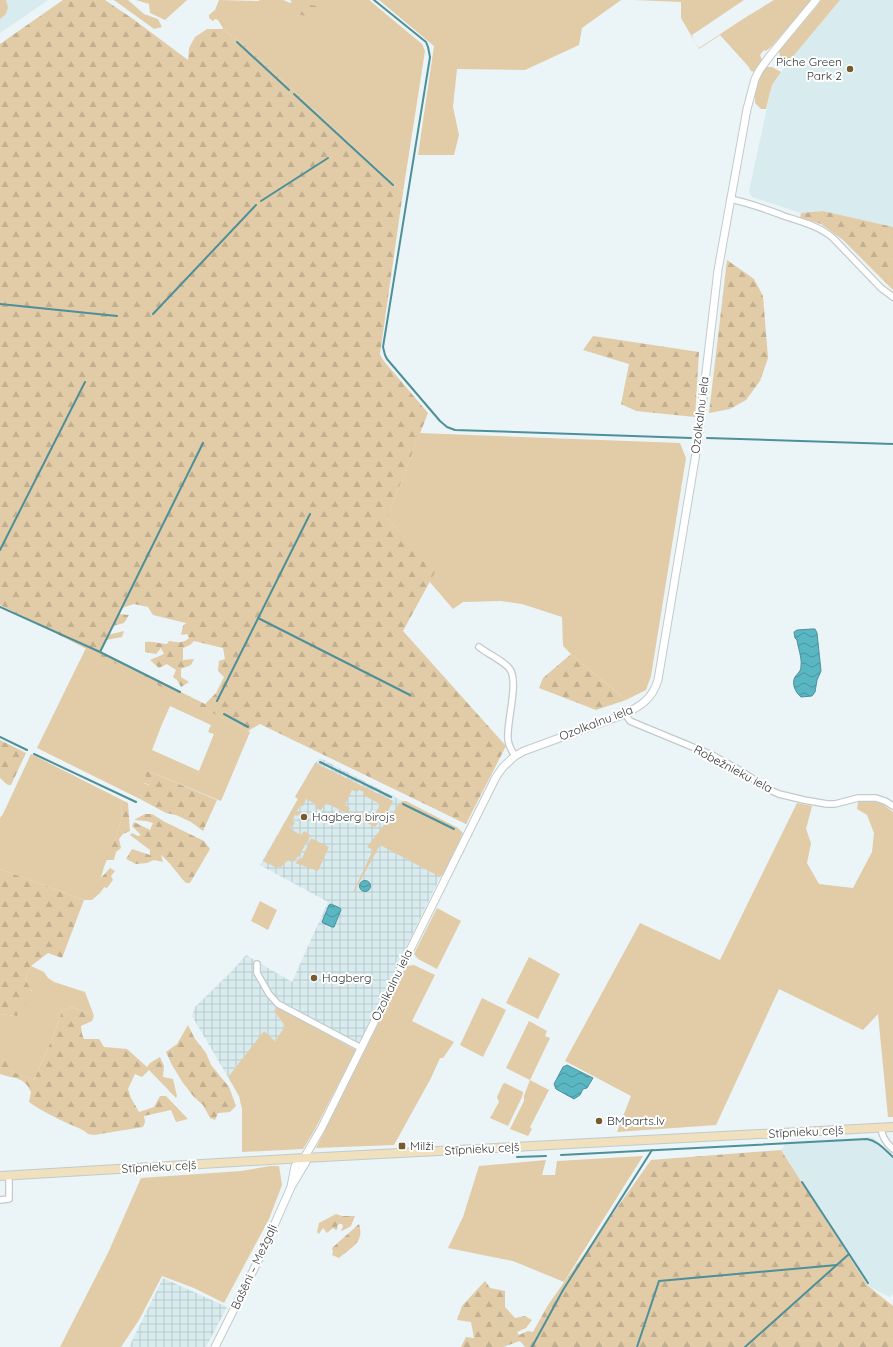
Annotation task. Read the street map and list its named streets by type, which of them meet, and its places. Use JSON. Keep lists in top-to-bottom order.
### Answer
{
  "streets": {
    "main road": ["Stīpnieku ceļš"],
    "street": ["Ozolkalnu iela", "Robežnieku iela", "Bašēni – Mežgaļi"]
  },
  "crossings": [
    ["Ozolkalnu iela", "Robežnieku iela"],
    ["Ozolkalnu iela", "Stīpnieku ceļš"],
    ["Ozolkalnu iela", "Bašēni – Mežgaļi"],
    ["Stīpnieku ceļš", "Bašēni – Mežgaļi"]
  ],
  "places": {
    "other": [
      "Piche Green Park 2",
      "Hagberg birojs",
      "Hagberg",
      "BMparts.lv"
    ],
    "transit": ["Milži"]
  }
}
